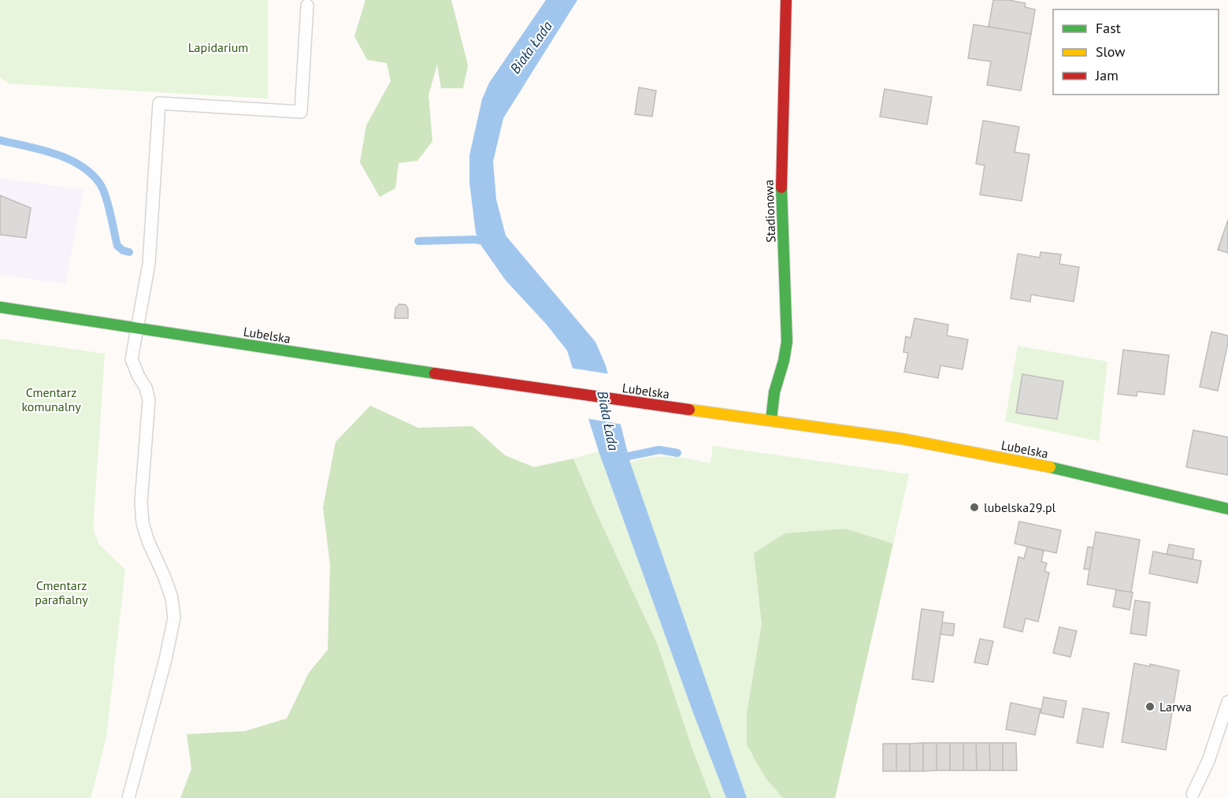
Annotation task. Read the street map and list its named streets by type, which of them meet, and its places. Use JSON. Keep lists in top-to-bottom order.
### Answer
{
  "streets": {
    "street": ["Stadionowa", "Lubelska"]
  },
  "crossings": [
    ["Stadionowa", "Lubelska"]
  ],
  "water": ["Biała Łada"],
  "parks": ["Lapidarium", "Cmentarz komunalny", "Cmentarz parafialny"],
  "places": ["lubelska29.pl", "Larwa"],
  "legend": ["Fast", "Slow", "Jam"]
}
